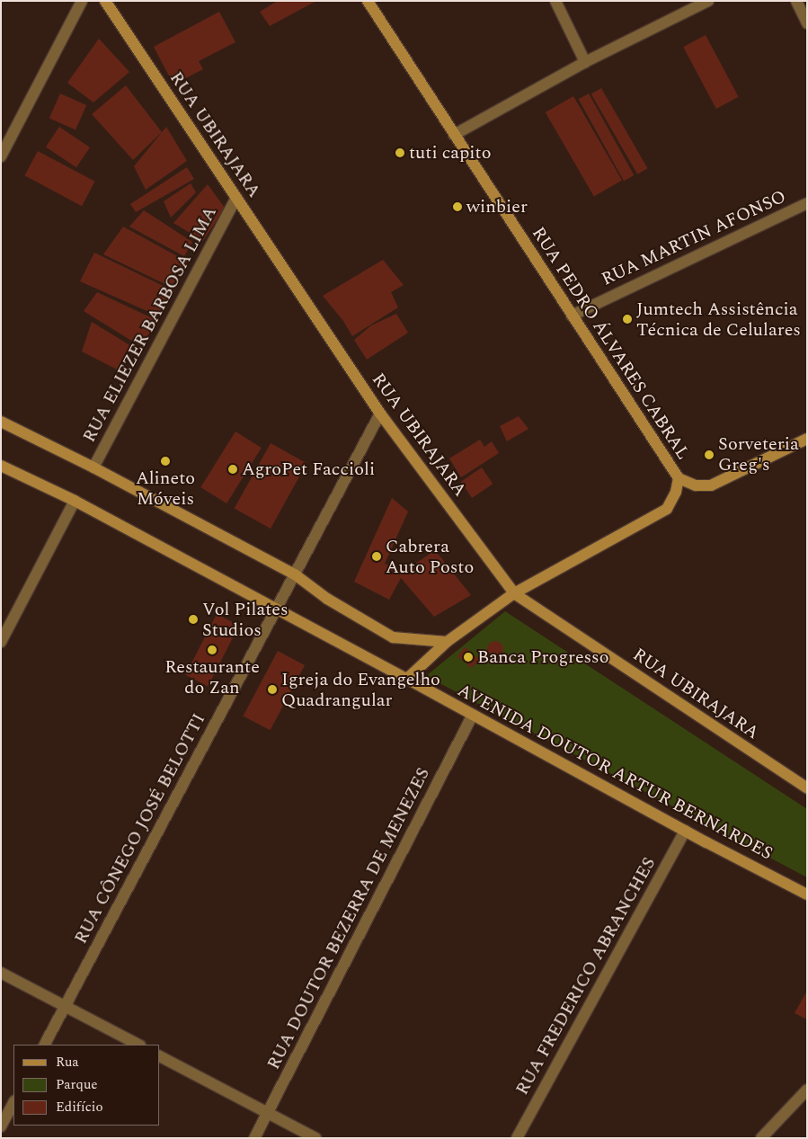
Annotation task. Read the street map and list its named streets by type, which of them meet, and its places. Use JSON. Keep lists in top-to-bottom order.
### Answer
{
  "streets": {
    "main road": ["RUA UBIRAJARA", "RUA PEDRO ÁLVARES CABRAL", "AVENIDA DOUTOR ARTUR BERNARDES"],
    "street": [
      "RUA MARTIN AFONSO",
      "RUA ELIEZER BARBOSA LIMA",
      "RUA CÔNEGO JOSÉ BELOTTI",
      "RUA DOUTOR BEZERRA DE MENEZES",
      "RUA FREDERICO ABRANCHES"
    ]
  },
  "crossings": [
    ["RUA UBIRAJARA", "RUA ELIEZER BARBOSA LIMA"],
    ["RUA UBIRAJARA", "RUA CÔNEGO JOSÉ BELOTTI"],
    ["RUA MARTIN AFONSO", "RUA PEDRO ÁLVARES CABRAL"],
    ["AVENIDA DOUTOR ARTUR BERNARDES", "RUA CÔNEGO JOSÉ BELOTTI"],
    ["AVENIDA DOUTOR ARTUR BERNARDES", "RUA DOUTOR BEZERRA DE MENEZES"],
    ["AVENIDA DOUTOR ARTUR BERNARDES", "RUA FREDERICO ABRANCHES"]
  ],
  "places": [
    "tuti capito",
    "winbier",
    "Jumtech Assistência Técnica de Celulares",
    "Sorveteria Greg's",
    "Alineto Móveis",
    "AgroPet Faccioli",
    "Cabrera Auto Posto",
    "Vol Pilates Studios",
    "Restaurante do Zan",
    "Banca Progresso",
    "Igreja do Evangelho Quadrangular"
  ],
  "legend": ["Rua", "Parque", "Edifício"]
}
